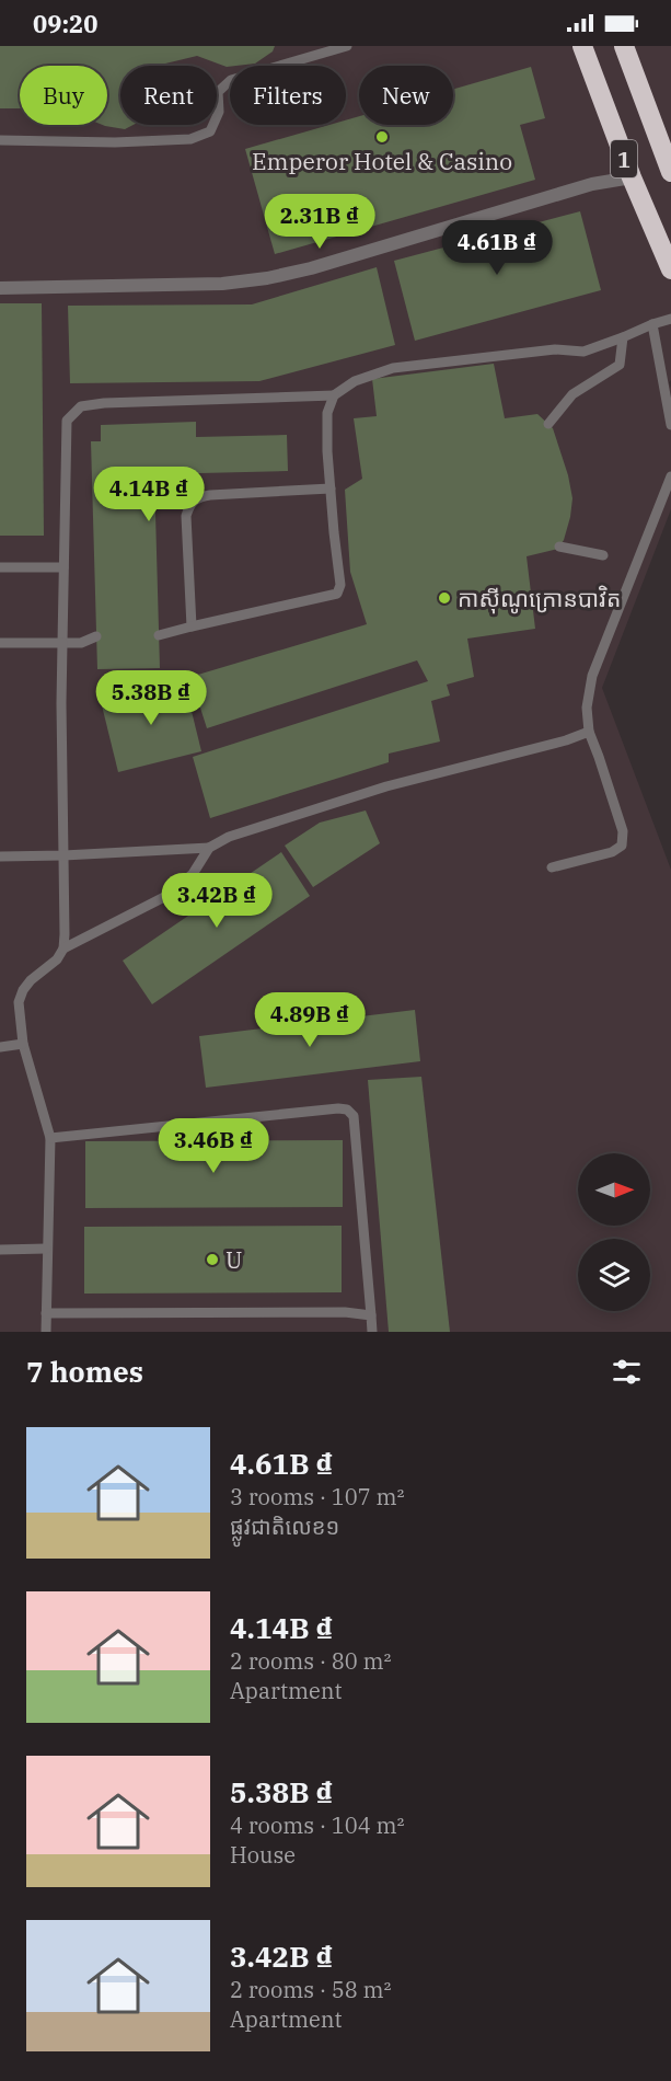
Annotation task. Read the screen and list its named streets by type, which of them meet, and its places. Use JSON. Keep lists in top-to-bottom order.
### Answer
{
  "streets": {
    "highway": ["1"]
  },
  "places": ["Emperor Hotel & Casino", "កាស៊ីណូក្រោនបាវិត", "U"],
  "north": "right",
  "page": {
    "status": "09:20",
    "chip": [
      "Buy",
      "Rent",
      "Filters",
      "New"
    ],
    "price": [
      "2.31B ₫",
      "4.61B ₫",
      "4.14B ₫",
      "5.38B ₫",
      "3.42B ₫",
      "4.89B ₫",
      "3.46B ₫"
    ],
    "heading": "7 homes",
    "list": [
      {
        "name": "4.61B ₫",
        "note": "3 rooms · 107 m² · ផ្លូវជាតិលេខ១"
      },
      {
        "name": "4.14B ₫",
        "note": "2 rooms · 80 m² · Apartment"
      },
      {
        "name": "5.38B ₫",
        "note": "4 rooms · 104 m² · House"
      },
      {
        "name": "3.42B ₫",
        "note": "2 rooms · 58 m² · Apartment"
      }
    ]
  }
}
